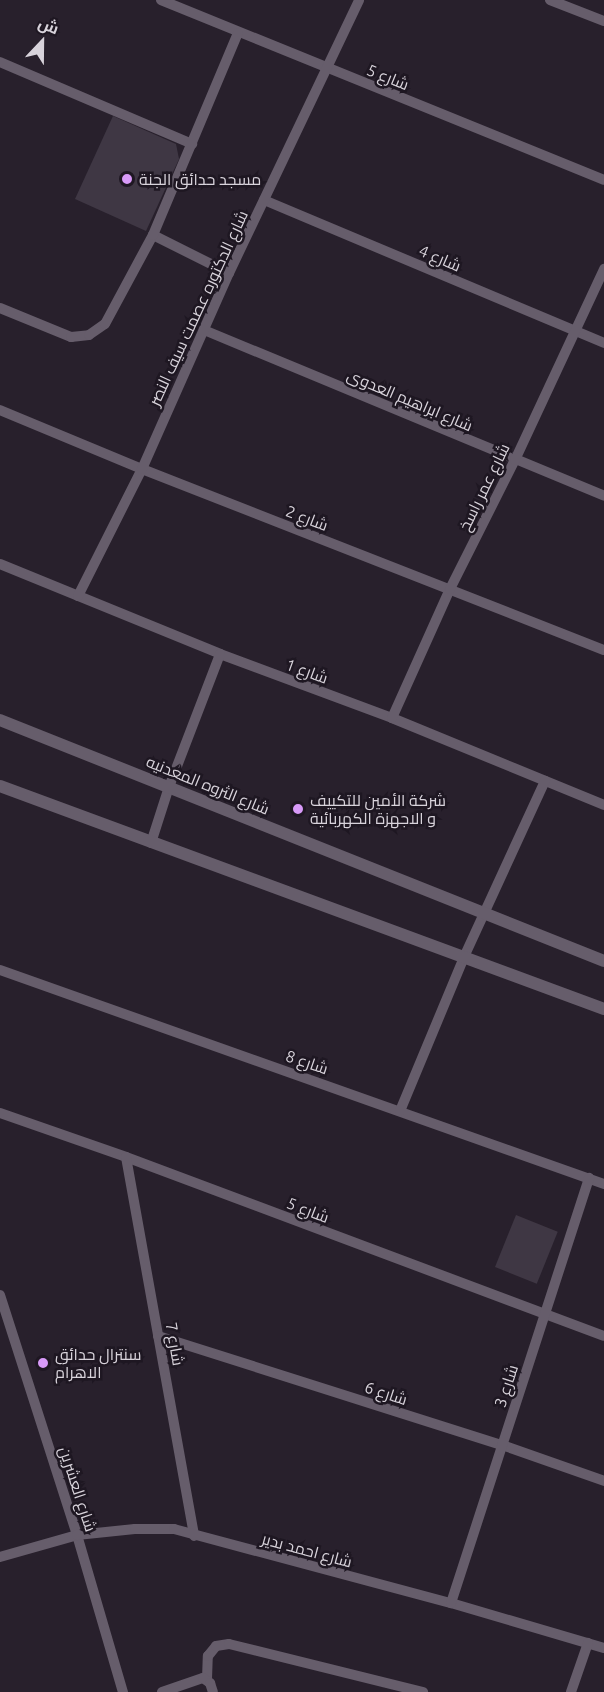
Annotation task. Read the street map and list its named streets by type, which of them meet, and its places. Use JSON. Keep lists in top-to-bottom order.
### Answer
{
  "streets": {
    "street": [
      "شارع 5",
      "شارع 4",
      "شارع الدكتوره عصمت سيف النصر",
      "شارع ابراهيم العدوى",
      "شارع عمر راسخ",
      "شارع 2",
      "شارع 1",
      "شارع الثروه المعدنيه",
      "شارع 8",
      "شارع 7",
      "شارع 3",
      "شارع 6",
      "شارع العشرين",
      "شارع احمد بدير"
    ]
  },
  "crossings": [
    ["شارع 5", "شارع الدكتوره عصمت سيف النصر"],
    ["شارع 5", "شارع 7"],
    ["شارع 5", "شارع 3"],
    ["شارع 4", "شارع الدكتوره عصمت سيف النصر"],
    ["شارع 4", "شارع عمر راسخ"],
    ["شارع الدكتوره عصمت سيف النصر", "شارع ابراهيم العدوى"],
    ["شارع الدكتوره عصمت سيف النصر", "شارع 2"],
    ["شارع الدكتوره عصمت سيف النصر", "شارع 1"],
    ["شارع ابراهيم العدوى", "شارع عمر راسخ"],
    ["شارع عمر راسخ", "شارع 2"],
    ["شارع عمر راسخ", "شارع 1"],
    ["شارع 8", "شارع 3"],
    ["شارع 7", "شارع 6"],
    ["شارع 7", "شارع احمد بدير"],
    ["شارع 3", "شارع 6"],
    ["شارع 3", "شارع احمد بدير"],
    ["شارع العشرين", "شارع احمد بدير"]
  ],
  "places": ["مسجد حدائق الجنة", "شركة الأمين للتكييف و الاجهزة الكهربائية", "سنترال حدائق الاهرام"],
  "north": "top"
}
